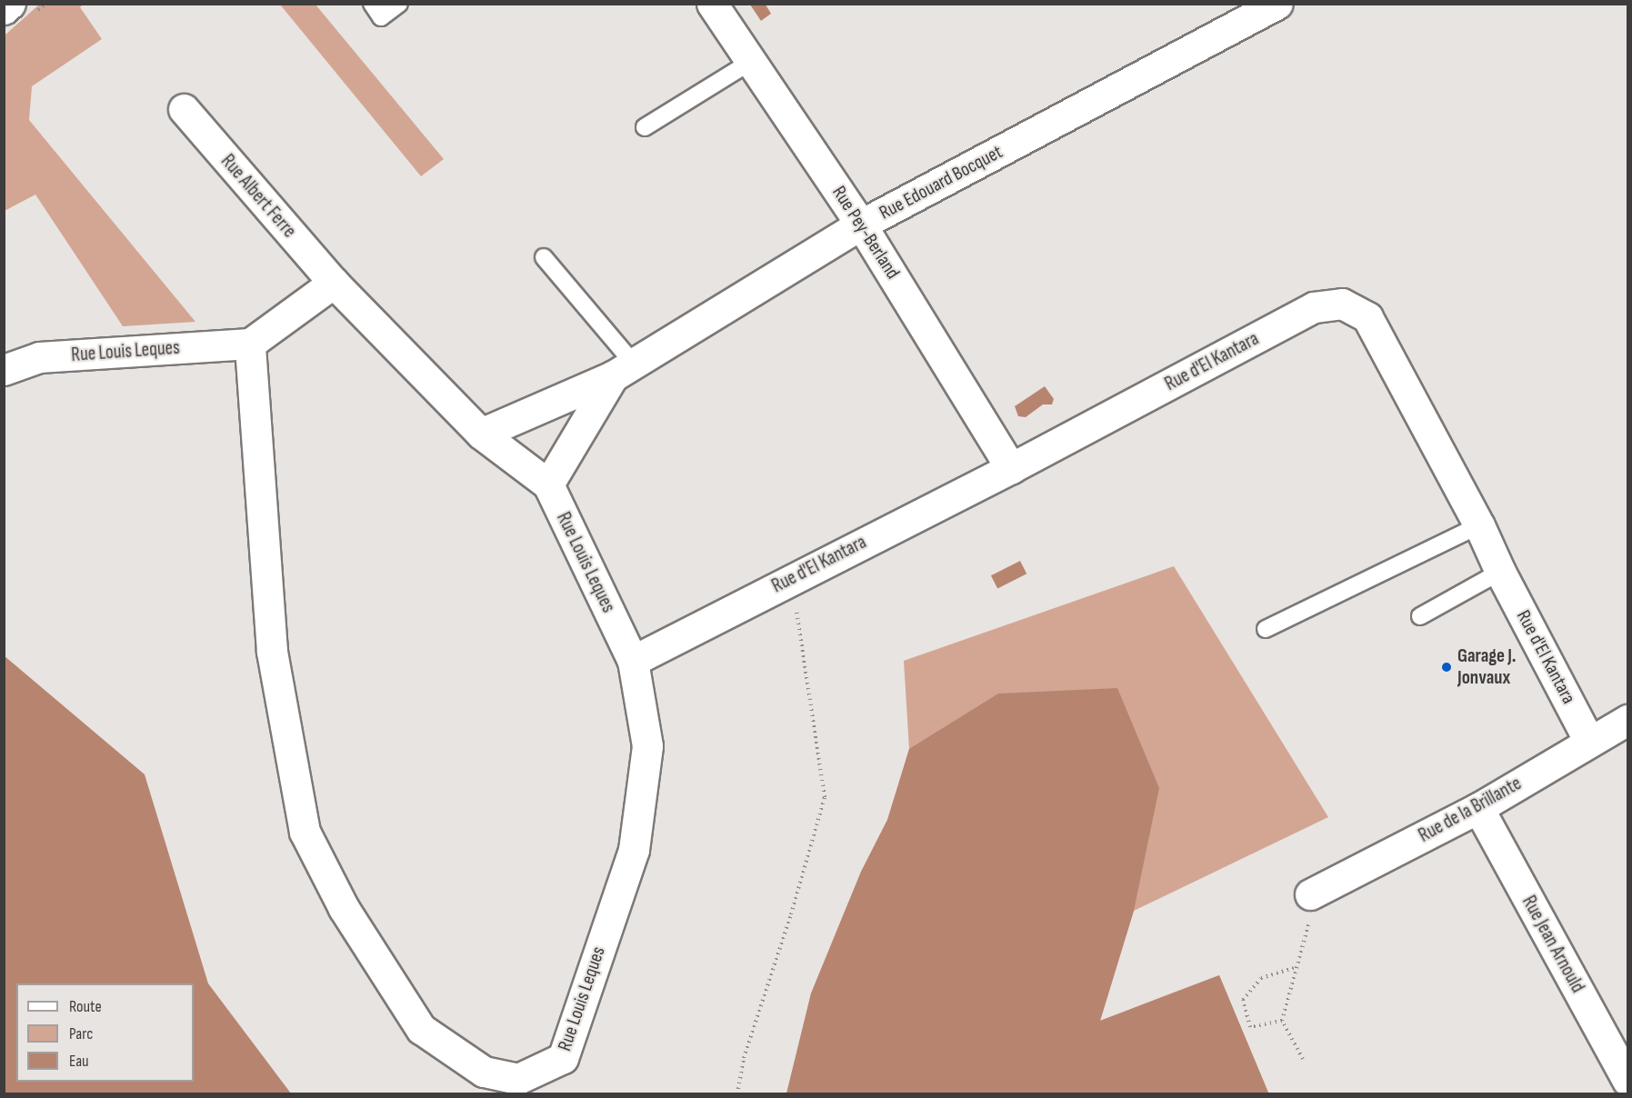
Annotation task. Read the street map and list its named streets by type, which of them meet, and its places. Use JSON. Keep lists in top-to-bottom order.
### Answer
{
  "streets": {
    "street": [
      "Rue Edouard Bocquet",
      "Rue Albert Ferre",
      "Rue Pey-Berland",
      "Rue Louis Leques",
      "Rue d'El Kantara",
      "Rue de la Brillante",
      "Rue Jean Arnould"
    ]
  },
  "crossings": [
    ["Rue Edouard Bocquet", "Rue Pey-Berland"],
    ["Rue Edouard Bocquet", "Rue Louis Leques"],
    ["Rue Albert Ferre", "Rue Louis Leques"],
    ["Rue Pey-Berland", "Rue d'El Kantara"],
    ["Rue Louis Leques", "Rue d'El Kantara"],
    ["Rue d'El Kantara", "Rue de la Brillante"],
    ["Rue de la Brillante", "Rue Jean Arnould"]
  ],
  "places": ["Garage J. Jonvaux"],
  "legend": ["Route", "Parc", "Eau"]
}
